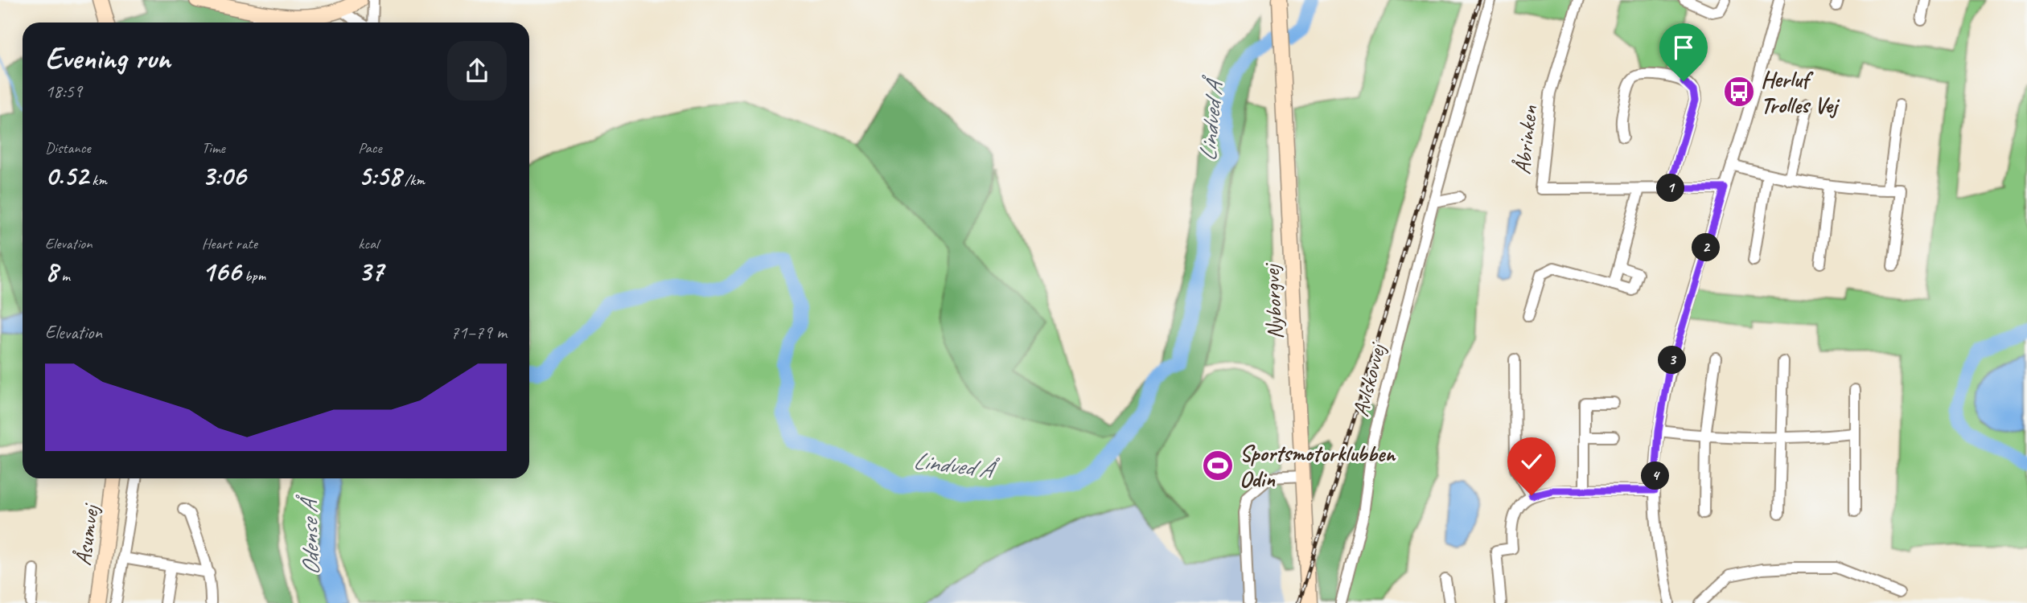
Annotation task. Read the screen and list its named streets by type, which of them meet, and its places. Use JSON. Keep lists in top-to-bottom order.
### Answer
{
  "streets": {
    "main road": ["Nyborgvej", "Åsumvej"],
    "street": ["Åbrinken", "Avlskovvej"]
  },
  "water": ["Lindved Å", "Odense Å"],
  "places": {
    "bus stop": ["Herluf Trolles Vej"],
    "sports": ["Sportsmotorklubben Odin"]
  },
  "page": {
    "heading": ["Evening run", "18:59"],
    "stats": [
      ["Distance", "0.52 km"],
      ["Time", "3:06"],
      ["Pace", "5:58 /km"],
      ["Elevation", "8 m"],
      ["Heart rate", "166 bpm"],
      ["kcal", "37"]
    ],
    "pins": [
      "1",
      "2",
      "3",
      "4"
    ],
    "chart": ["Elevation", "71–79 m"]
  }
}
